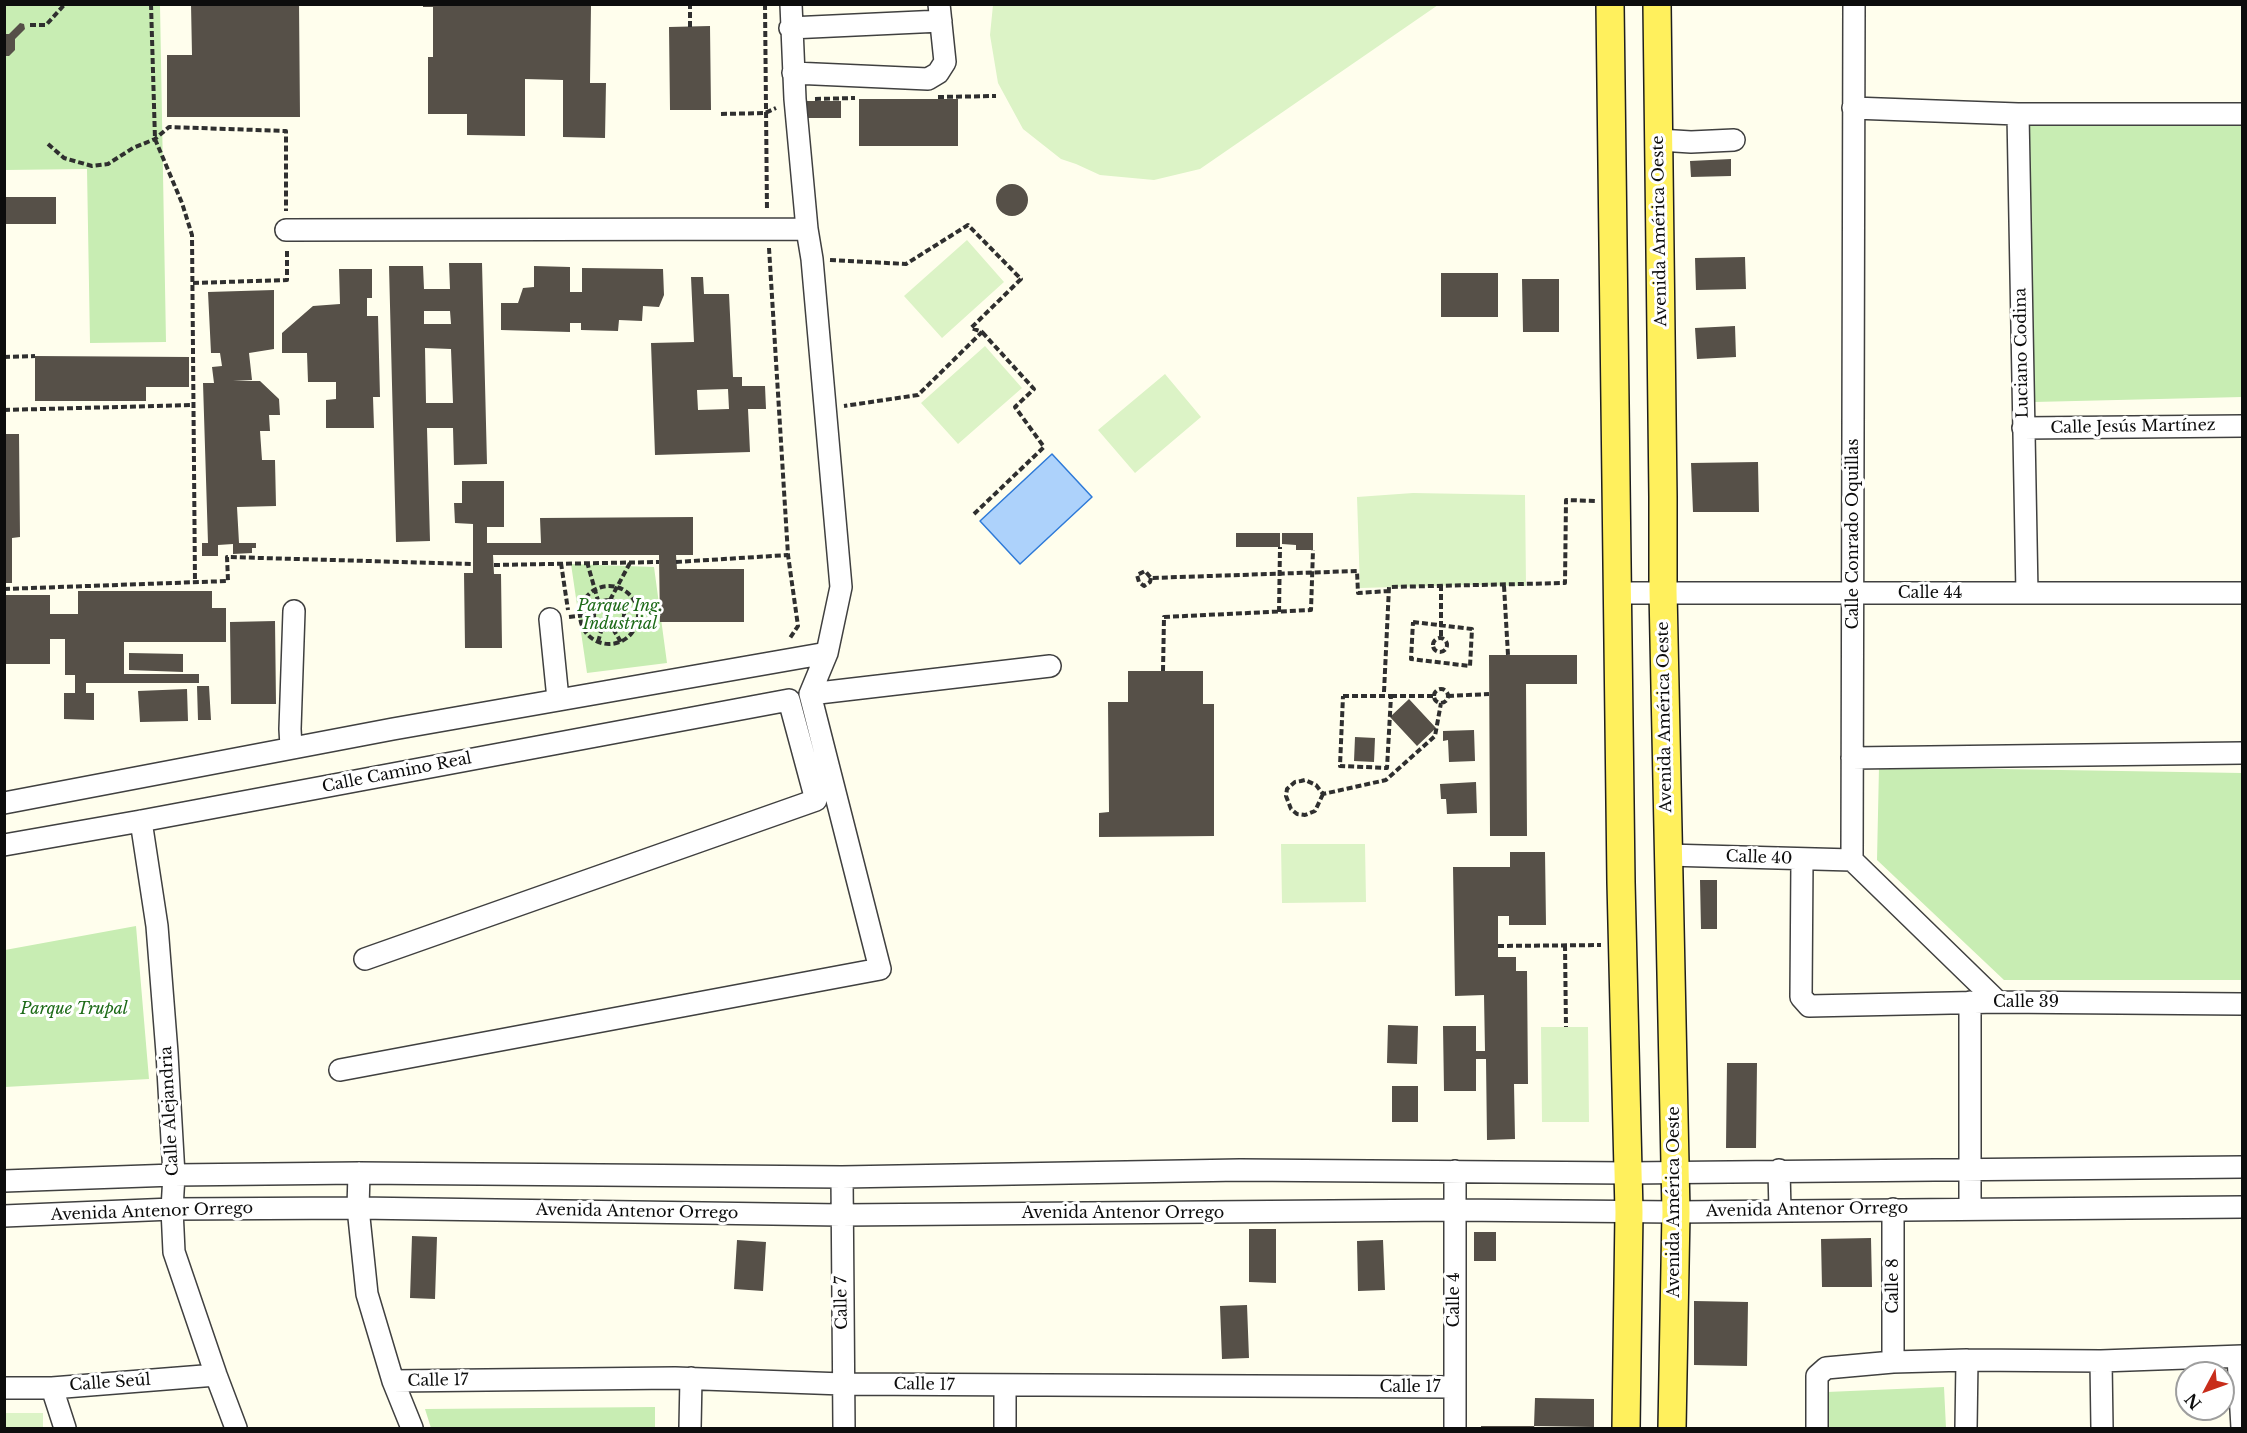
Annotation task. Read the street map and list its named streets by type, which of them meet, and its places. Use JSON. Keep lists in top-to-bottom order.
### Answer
{
  "streets": {
    "main road": ["Avenida América Oeste"],
    "street": [
      "Luciano Codina",
      "Calle Jesús Martínez",
      "Calle Conrado Oquillas",
      "Calle 44",
      "Calle Camino Real",
      "Calle 40",
      "Calle 39",
      "Calle Alejandria",
      "Avenida Antenor Orrego",
      "Calle 8",
      "Calle 4",
      "Calle 7",
      "Calle 17",
      "Calle Seúl"
    ]
  },
  "crossings": [
    ["Avenida América Oeste", "Calle 44"],
    ["Avenida América Oeste", "Calle 40"],
    ["Avenida América Oeste", "Avenida Antenor Orrego"],
    ["Luciano Codina", "Calle Jesús Martínez"],
    ["Luciano Codina", "Calle 44"],
    ["Calle Conrado Oquillas", "Calle 44"],
    ["Calle Conrado Oquillas", "Calle 40"],
    ["Calle Camino Real", "Calle Alejandria"],
    ["Calle 40", "Calle 39"],
    ["Calle Alejandria", "Avenida Antenor Orrego"],
    ["Calle Alejandria", "Calle Seúl"],
    ["Avenida Antenor Orrego", "Calle 8"],
    ["Avenida Antenor Orrego", "Calle 4"],
    ["Avenida Antenor Orrego", "Calle 7"],
    ["Calle 4", "Calle 17"],
    ["Calle 7", "Calle 17"]
  ],
  "parks": ["Parque Ing. Industrial", "Parque Trupal"],
  "north": "bottom left"
}
